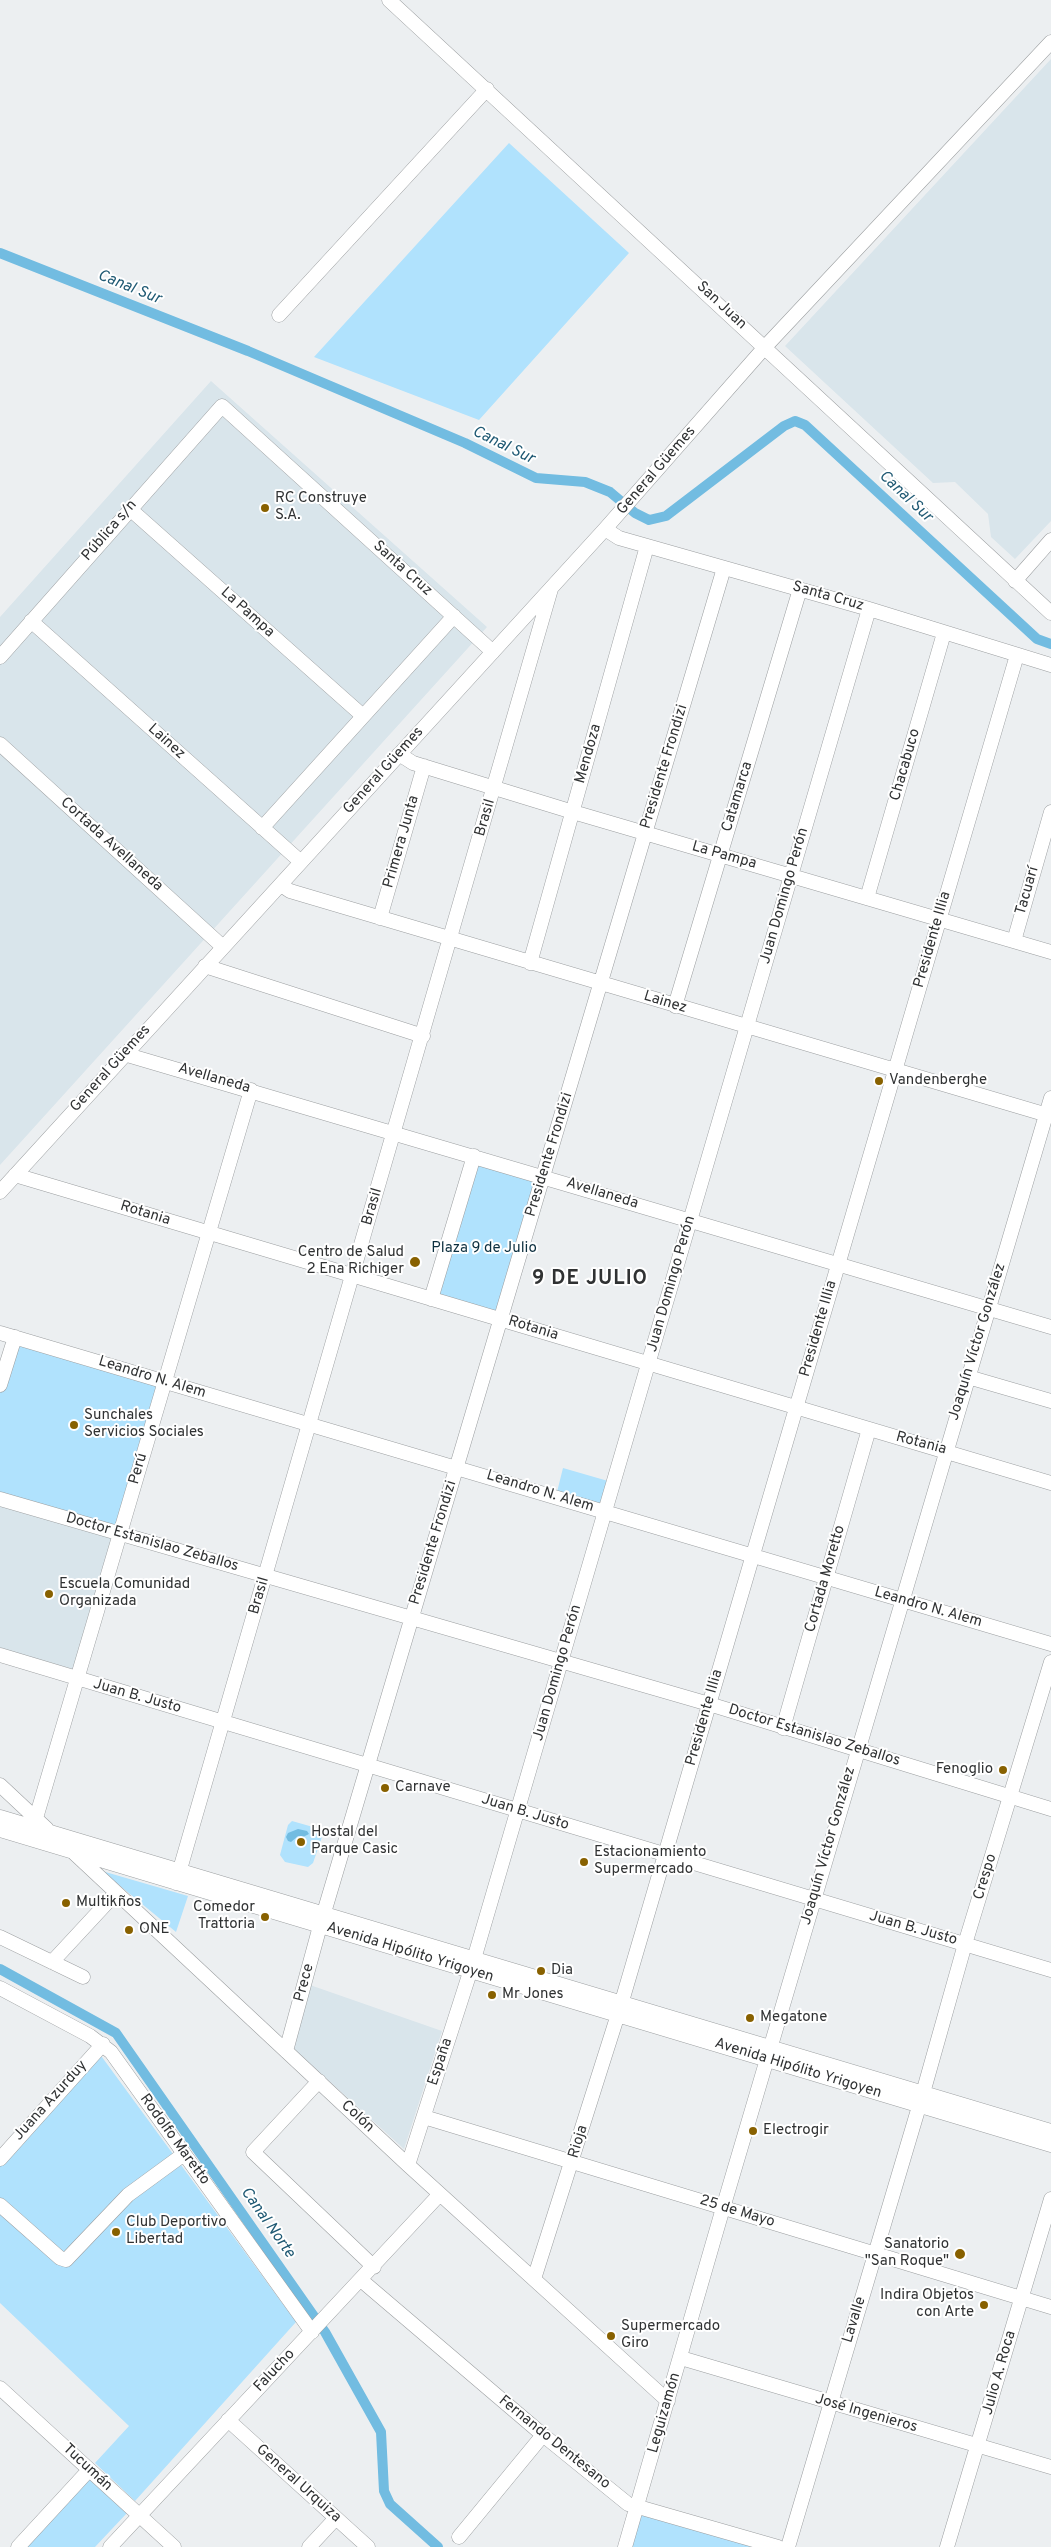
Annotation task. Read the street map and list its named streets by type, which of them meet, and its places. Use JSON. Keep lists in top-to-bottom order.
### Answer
{
  "streets": {
    "street": [
      "San Juan",
      "General Güemes",
      "Pública s/n",
      "Santa Cruz",
      "La Pampa",
      "Lainez",
      "Mendoza",
      "Chacabuco",
      "Presidente Frondizi",
      "Catamarca",
      "Brasil",
      "Primera Junta",
      "Cortada Avellaneda",
      "Tacuarí",
      "Juan Domingo Perón",
      "Presidente Illia",
      "Avellaneda",
      "Rotania",
      "Joaquín Víctor González",
      "Leandro N. Alem",
      "Perú",
      "Doctor Estanislao Zeballos",
      "Cortada Moretto",
      "Juan B. Justo",
      "Crespo",
      "Avenida Hipólito Yrigoyen",
      "Prece",
      "España",
      "Juana Azurduy",
      "Colón",
      "Rodolfo Maretto",
      "Rioja",
      "25 de Mayo",
      "Lavalle",
      "Falucho",
      "Julio A. Roca",
      "Leguizamón",
      "José Ingenieros",
      "Fernando Dentesano",
      "Tucumán",
      "General Urquiza"
    ]
  },
  "crossings": [
    ["San Juan", "General Güemes"],
    ["General Güemes", "Santa Cruz"],
    ["General Güemes", "La Pampa"],
    ["General Güemes", "Lainez"],
    ["General Güemes", "Brasil"],
    ["General Güemes", "Cortada Avellaneda"],
    ["General Güemes", "Avellaneda"],
    ["General Güemes", "Rotania"],
    ["Pública s/n", "Santa Cruz"],
    ["Pública s/n", "La Pampa"],
    ["Pública s/n", "Lainez"],
    ["Santa Cruz", "Mendoza"],
    ["Santa Cruz", "Chacabuco"],
    ["Santa Cruz", "Presidente Frondizi"],
    ["Santa Cruz", "Catamarca"],
    ["Santa Cruz", "Juan Domingo Perón"],
    ["Santa Cruz", "Presidente Illia"],
    ["La Pampa", "Mendoza"],
    ["La Pampa", "Chacabuco"],
    ["La Pampa", "Presidente Frondizi"],
    ["La Pampa", "Catamarca"],
    ["La Pampa", "Brasil"],
    ["La Pampa", "Primera Junta"],
    ["La Pampa", "Tacuarí"],
    ["La Pampa", "Juan Domingo Perón"],
    ["La Pampa", "Presidente Illia"],
    ["Lainez", "Mendoza"],
    ["Lainez", "Presidente Frondizi"],
    ["Lainez", "Catamarca"],
    ["Lainez", "Brasil"],
    ["Lainez", "Primera Junta"],
    ["Lainez", "Juan Domingo Perón"],
    ["Lainez", "Presidente Illia"],
    ["Lainez", "Joaquín Víctor González"],
    ["Presidente Frondizi", "Avellaneda"],
    ["Presidente Frondizi", "Rotania"],
    ["Presidente Frondizi", "Leandro N. Alem"],
    ["Presidente Frondizi", "Doctor Estanislao Zeballos"],
    ["Presidente Frondizi", "Juan B. Justo"],
    ["Presidente Frondizi", "Avenida Hipólito Yrigoyen"],
    ["Presidente Frondizi", "Prece"],
    ["Brasil", "Avellaneda"],
    ["Brasil", "Rotania"],
    ["Brasil", "Leandro N. Alem"],
    ["Brasil", "Doctor Estanislao Zeballos"],
    ["Brasil", "Juan B. Justo"],
    ["Brasil", "Avenida Hipólito Yrigoyen"],
    ["Juan Domingo Perón", "Avellaneda"],
    ["Juan Domingo Perón", "Rotania"],
    ["Juan Domingo Perón", "Leandro N. Alem"],
    ["Juan Domingo Perón", "Doctor Estanislao Zeballos"],
    ["Juan Domingo Perón", "Juan B. Justo"],
    ["Juan Domingo Perón", "Avenida Hipólito Yrigoyen"],
    ["Juan Domingo Perón", "España"],
    ["Presidente Illia", "Avellaneda"],
    ["Presidente Illia", "Rotania"],
    ["Presidente Illia", "Leandro N. Alem"],
    ["Presidente Illia", "Doctor Estanislao Zeballos"],
    ["Presidente Illia", "Juan B. Justo"],
    ["Presidente Illia", "Avenida Hipólito Yrigoyen"],
    ["Presidente Illia", "Rioja"],
    ["Avellaneda", "Joaquín Víctor González"],
    ["Avellaneda", "Perú"],
    ["Rotania", "Joaquín Víctor González"],
    ["Rotania", "Perú"],
    ["Rotania", "Cortada Moretto"],
    ["Joaquín Víctor González", "Leandro N. Alem"],
    ["Joaquín Víctor González", "Doctor Estanislao Zeballos"],
    ["Joaquín Víctor González", "Juan B. Justo"],
    ["Joaquín Víctor González", "Avenida Hipólito Yrigoyen"],
    ["Joaquín Víctor González", "Leguizamón"],
    ["Leandro N. Alem", "Perú"],
    ["Leandro N. Alem", "Cortada Moretto"],
    ["Perú", "Doctor Estanislao Zeballos"],
    ["Perú", "Juan B. Justo"],
    ["Perú", "Colón"],
    ["Doctor Estanislao Zeballos", "Cortada Moretto"],
    ["Doctor Estanislao Zeballos", "Crespo"],
    ["Juan B. Justo", "Crespo"],
    ["Crespo", "Avenida Hipólito Yrigoyen"],
    ["Crespo", "Lavalle"],
    ["Avenida Hipólito Yrigoyen", "Prece"],
    ["Avenida Hipólito Yrigoyen", "España"],
    ["Avenida Hipólito Yrigoyen", "Colón"],
    ["Avenida Hipólito Yrigoyen", "Rioja"],
    ["Avenida Hipólito Yrigoyen", "Lavalle"],
    ["Avenida Hipólito Yrigoyen", "Leguizamón"],
    ["Prece", "Colón"],
    ["España", "Colón"],
    ["España", "25 de Mayo"],
    ["Juana Azurduy", "Rodolfo Maretto"],
    ["Colón", "Rioja"],
    ["Colón", "Falucho"],
    ["Colón", "Leguizamón"],
    ["Rodolfo Maretto", "Falucho"],
    ["Rioja", "25 de Mayo"],
    ["25 de Mayo", "Lavalle"],
    ["25 de Mayo", "Julio A. Roca"],
    ["25 de Mayo", "Leguizamón"],
    ["Lavalle", "José Ingenieros"],
    ["Falucho", "Fernando Dentesano"],
    ["Falucho", "Tucumán"],
    ["Falucho", "General Urquiza"],
    ["Julio A. Roca", "José Ingenieros"],
    ["Leguizamón", "José Ingenieros"],
    ["Leguizamón", "Fernando Dentesano"]
  ],
  "districts": ["9 DE JULIO"],
  "water": ["Canal Sur", "Canal Norte"],
  "parks": ["Plaza 9 de Julio"],
  "places": [
    "RC Construye S.A.",
    "Vandenberghe",
    "Centro de Salud 2 Ena Richiger",
    "Sunchales Servicios Sociales",
    "Escuela Comunidad Organizada",
    "Fenoglio",
    "Carnave",
    "Hostal del Parque Casic",
    "Estacionamiento Supermercado",
    "Multikños",
    "Comedor Trattoria",
    "ONE",
    "Dia",
    "Mr Jones",
    "Megatone",
    "Electrogir",
    "Club Deportivo Libertad",
    "Sanatorio \"San Roque\"",
    "Indira Objetos con Arte",
    "Supermercado Giro"
  ]
}
